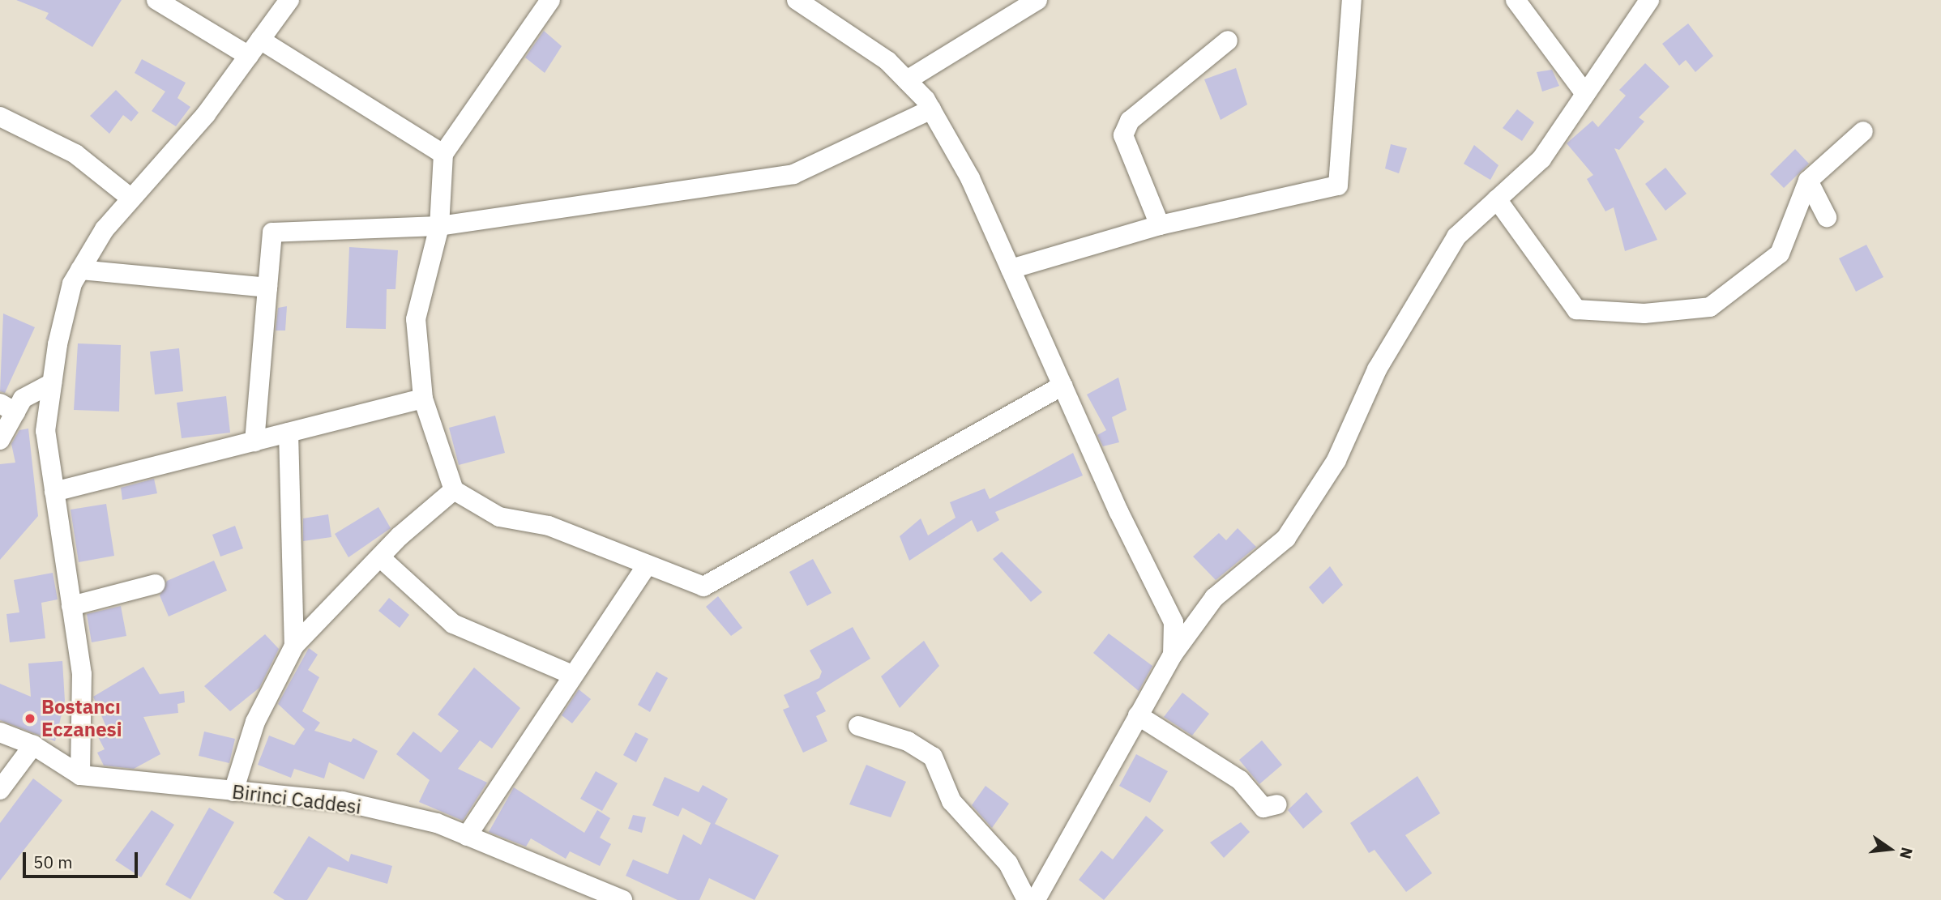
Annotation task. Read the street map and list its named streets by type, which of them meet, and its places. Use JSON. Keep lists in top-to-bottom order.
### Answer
{
  "streets": {
    "street": ["Birinci Caddesi"]
  },
  "places": ["Bostancı Eczanesi"],
  "scale_bar": "50 m",
  "north": "right"
}
